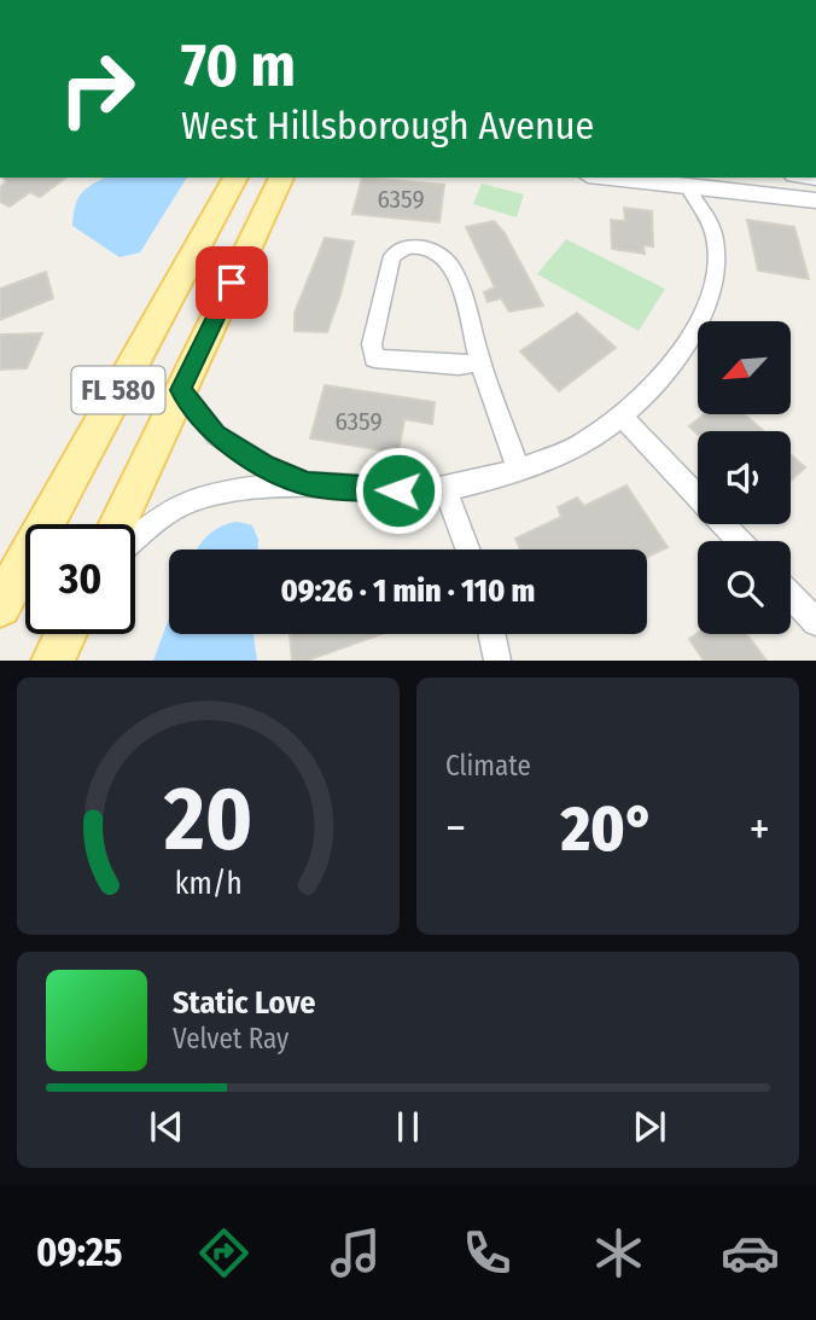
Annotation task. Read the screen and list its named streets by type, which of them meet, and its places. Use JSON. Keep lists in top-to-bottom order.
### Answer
{
  "streets": {
    "main road": ["FL 580"]
  },
  "house_numbers": ["6359", "6359"],
  "north": "bottom left",
  "page": {
    "turn": ["70 m", "West Hillsborough Avenue"],
    "limit": "30",
    "trip": "09:26 · 1 min · 110 m",
    "tile": "Climate",
    "heat": ["−", "20°", "+"],
    "song": ["Static Love", "Velvet Ray"],
    "tabs": "09:25",
    "gauge": ["20", "km/h"]
  }
}
